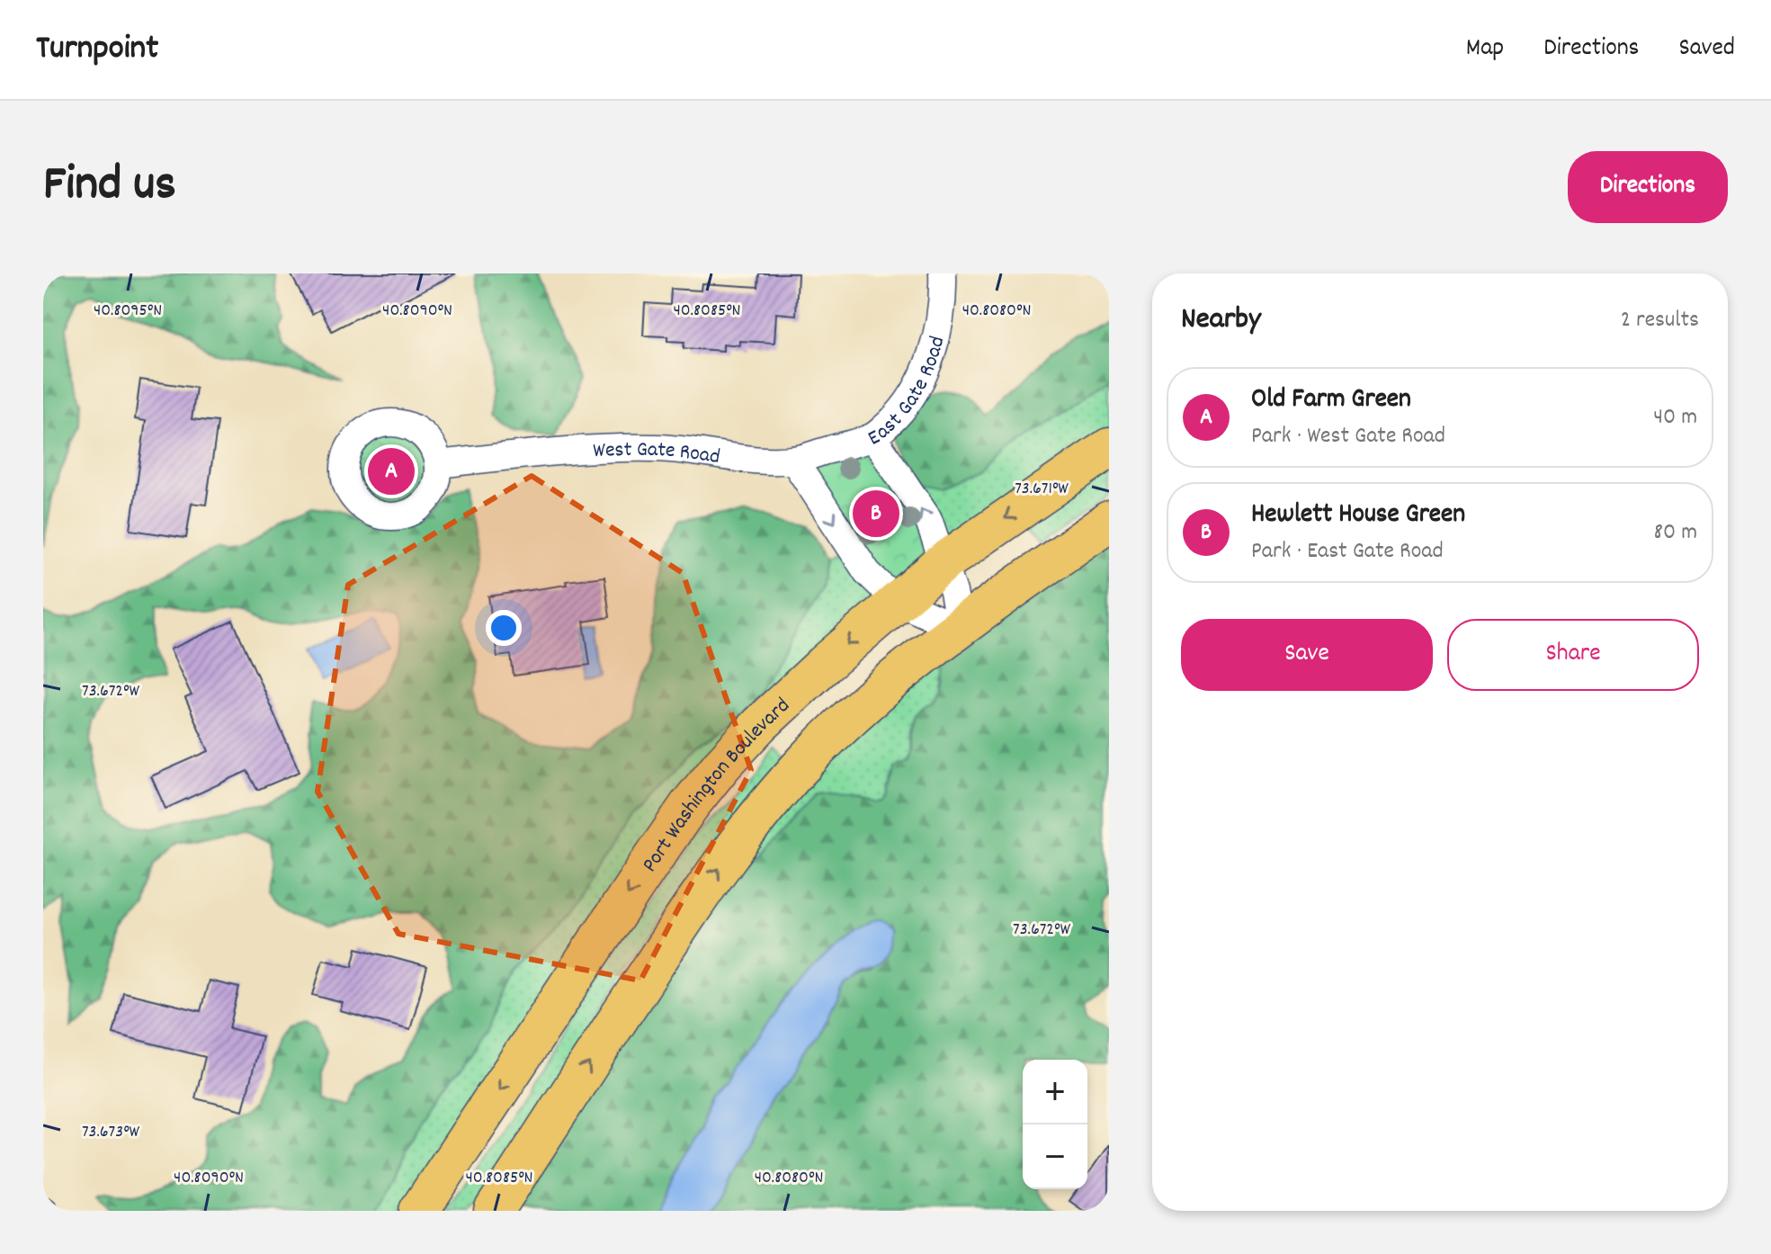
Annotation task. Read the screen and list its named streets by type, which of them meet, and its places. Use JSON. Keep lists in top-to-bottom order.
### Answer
{
  "streets": {
    "main road": ["Port Washington Boulevard"],
    "street": ["East Gate Road", "West Gate Road"]
  },
  "crossings": [
    ["East Gate Road", "West Gate Road"],
    ["East Gate Road", "Port Washington Boulevard"]
  ],
  "page": {
    "header": "Turnpoint",
    "nav": ["Map", "Directions", "Saved"],
    "title": "Find us",
    "buttons": [
      "Directions",
      ["Save", "Share"]
    ],
    "heading": ["Nearby", "2 results"],
    "list": [
      {
        "mark": "A",
        "name": "Old Farm Green",
        "note": "Park · West Gate Road",
        "value": "40 m"
      },
      {
        "mark": "B",
        "name": "Hewlett House Green",
        "note": "Park · East Gate Road",
        "value": "80 m"
      }
    ],
    "pins": ["A", "B"],
    "map_buttons": ["+", "−"]
  },
  "coordinates": [
    "40.8095°N",
    "40.8090°N",
    "40.8085°N",
    "40.8080°N",
    "73.671°W",
    "73.672°W",
    "73.673°W"
  ]
}
